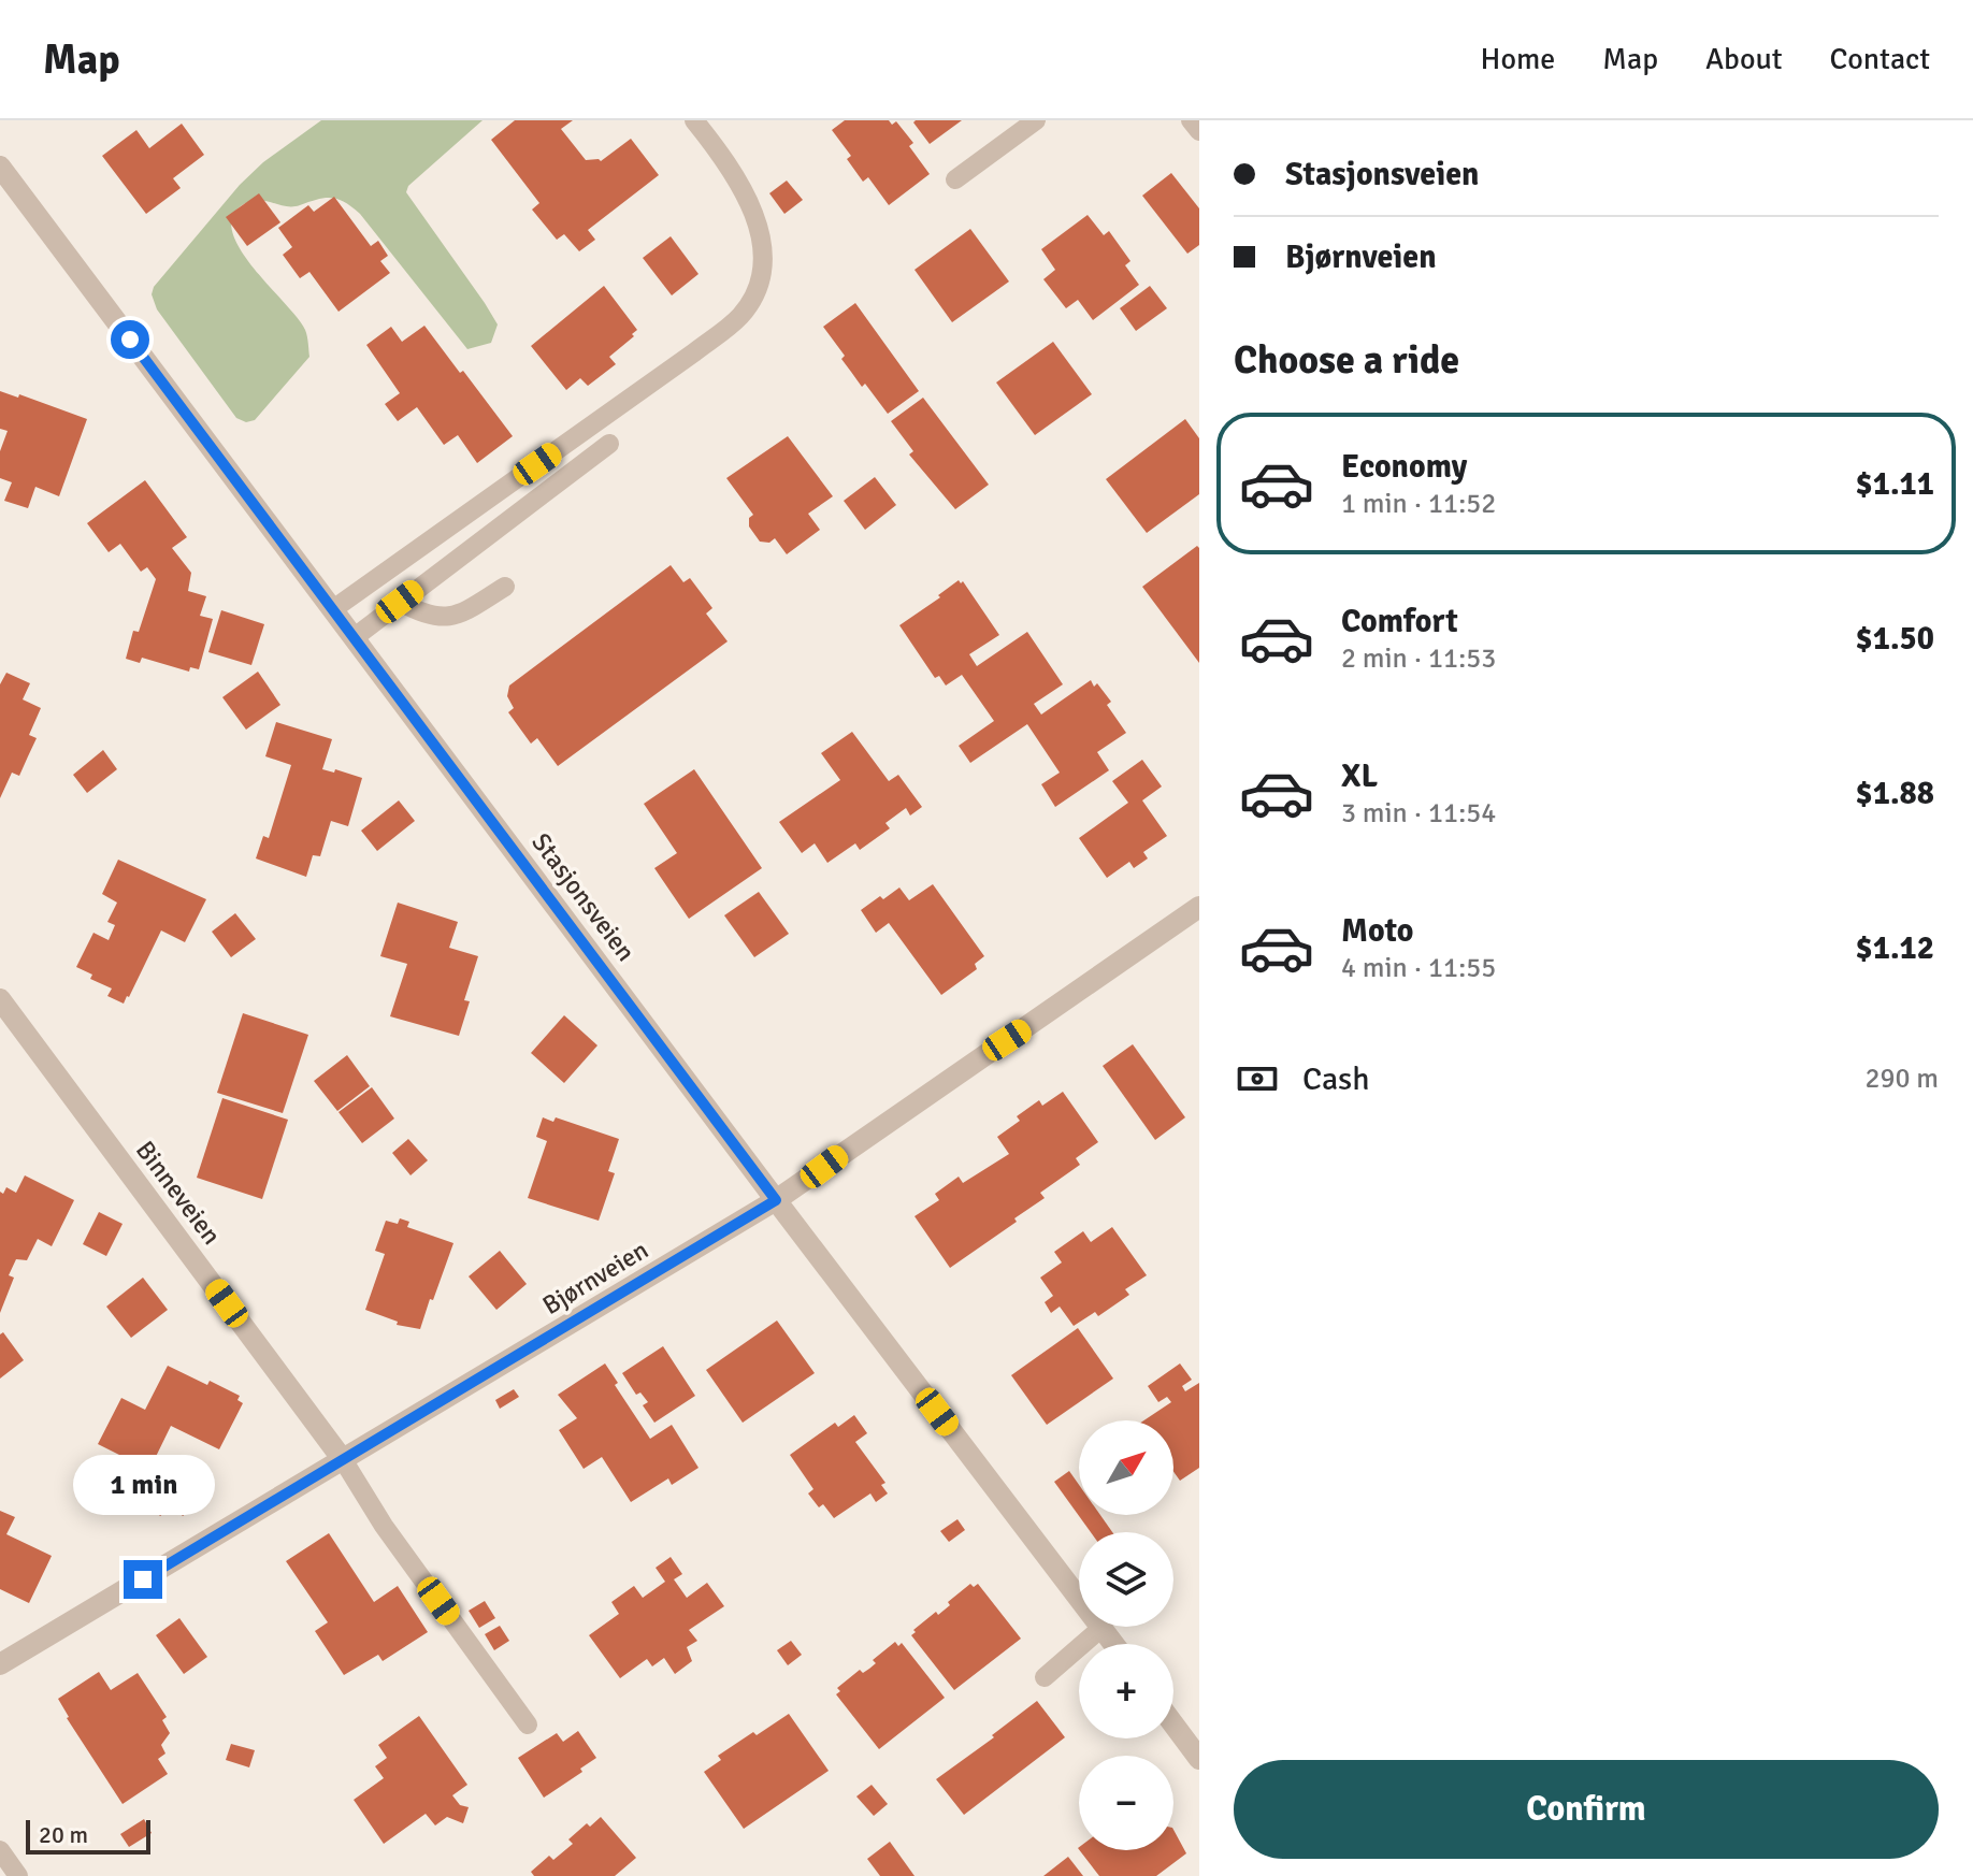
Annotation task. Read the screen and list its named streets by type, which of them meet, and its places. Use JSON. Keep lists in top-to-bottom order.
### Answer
{
  "streets": {
    "street": ["Stasjonsveien", "Binneveien", "Bjørnveien"]
  },
  "crossings": [
    ["Stasjonsveien", "Bjørnveien"],
    ["Binneveien", "Bjørnveien"]
  ],
  "scale_bar": "20 m",
  "north": "top right",
  "page": {
    "header": "Map",
    "nav": [
      "Home",
      "Map",
      "About",
      "Contact"
    ],
    "banner": ["Stasjonsveien", "Bjørnveien"],
    "heading": "Choose a ride",
    "list": [
      {
        "name": "Economy",
        "note": "1 min · 11:52",
        "value": "$1.11"
      },
      {
        "name": "Comfort",
        "note": "2 min · 11:53",
        "value": "$1.50"
      },
      {
        "name": "XL",
        "note": "3 min · 11:54",
        "value": "$1.88"
      },
      {
        "name": "Moto",
        "note": "4 min · 11:55",
        "value": "$1.12"
      }
    ],
    "pay": ["Cash", "290 m"],
    "map_buttons": ["+", "−"],
    "bubble": "1 min",
    "buttons": "Confirm",
    "scale": "20 m"
  }
}
